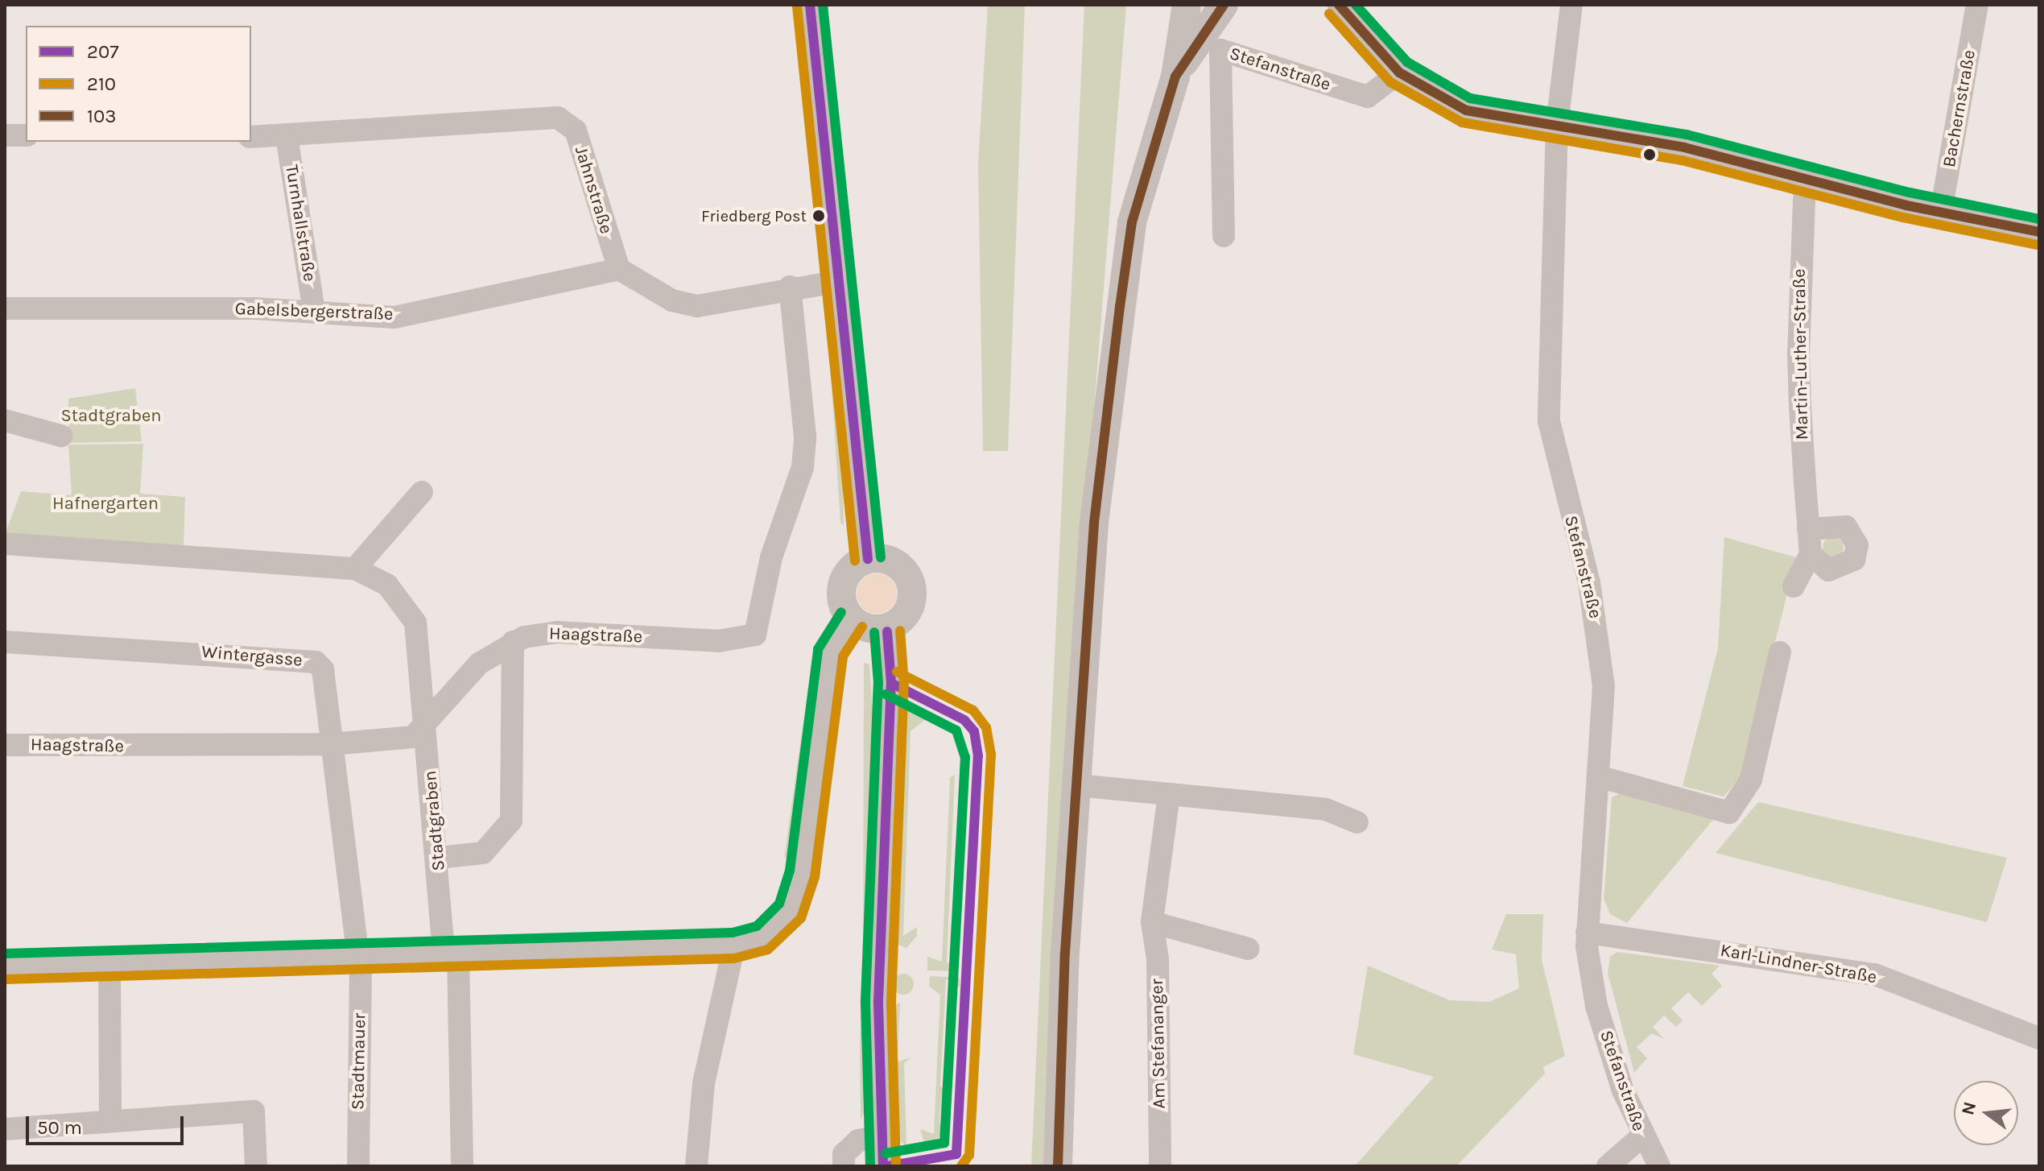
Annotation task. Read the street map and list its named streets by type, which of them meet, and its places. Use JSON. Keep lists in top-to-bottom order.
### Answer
{
  "streets": {
    "street": [
      "Stefanstraße",
      "Bachernstraße",
      "Jahnstraße",
      "Turnhallstraße",
      "Gabelsbergerstraße",
      "Martin-Luther-Straße",
      "Haagstraße",
      "Wintergasse",
      "Stadtgraben",
      "Karl-Lindner-Straße",
      "Am Stefananger",
      "Stadtmauer"
    ]
  },
  "crossings": [
    ["Stefanstraße", "Karl-Lindner-Straße"],
    ["Jahnstraße", "Turnhallstraße"],
    ["Jahnstraße", "Gabelsbergerstraße"],
    ["Turnhallstraße", "Gabelsbergerstraße"],
    ["Haagstraße", "Wintergasse"],
    ["Haagstraße", "Stadtgraben"],
    ["Wintergasse", "Stadtmauer"]
  ],
  "parks": ["Stadtgraben", "Hafnergarten"],
  "places": ["Friedberg Post"],
  "lines": ["transit line 207", "transit line 103", "transit line 210"],
  "legend": ["207", "210", "103"],
  "scale_bar": "50 m",
  "north": "left"
}
